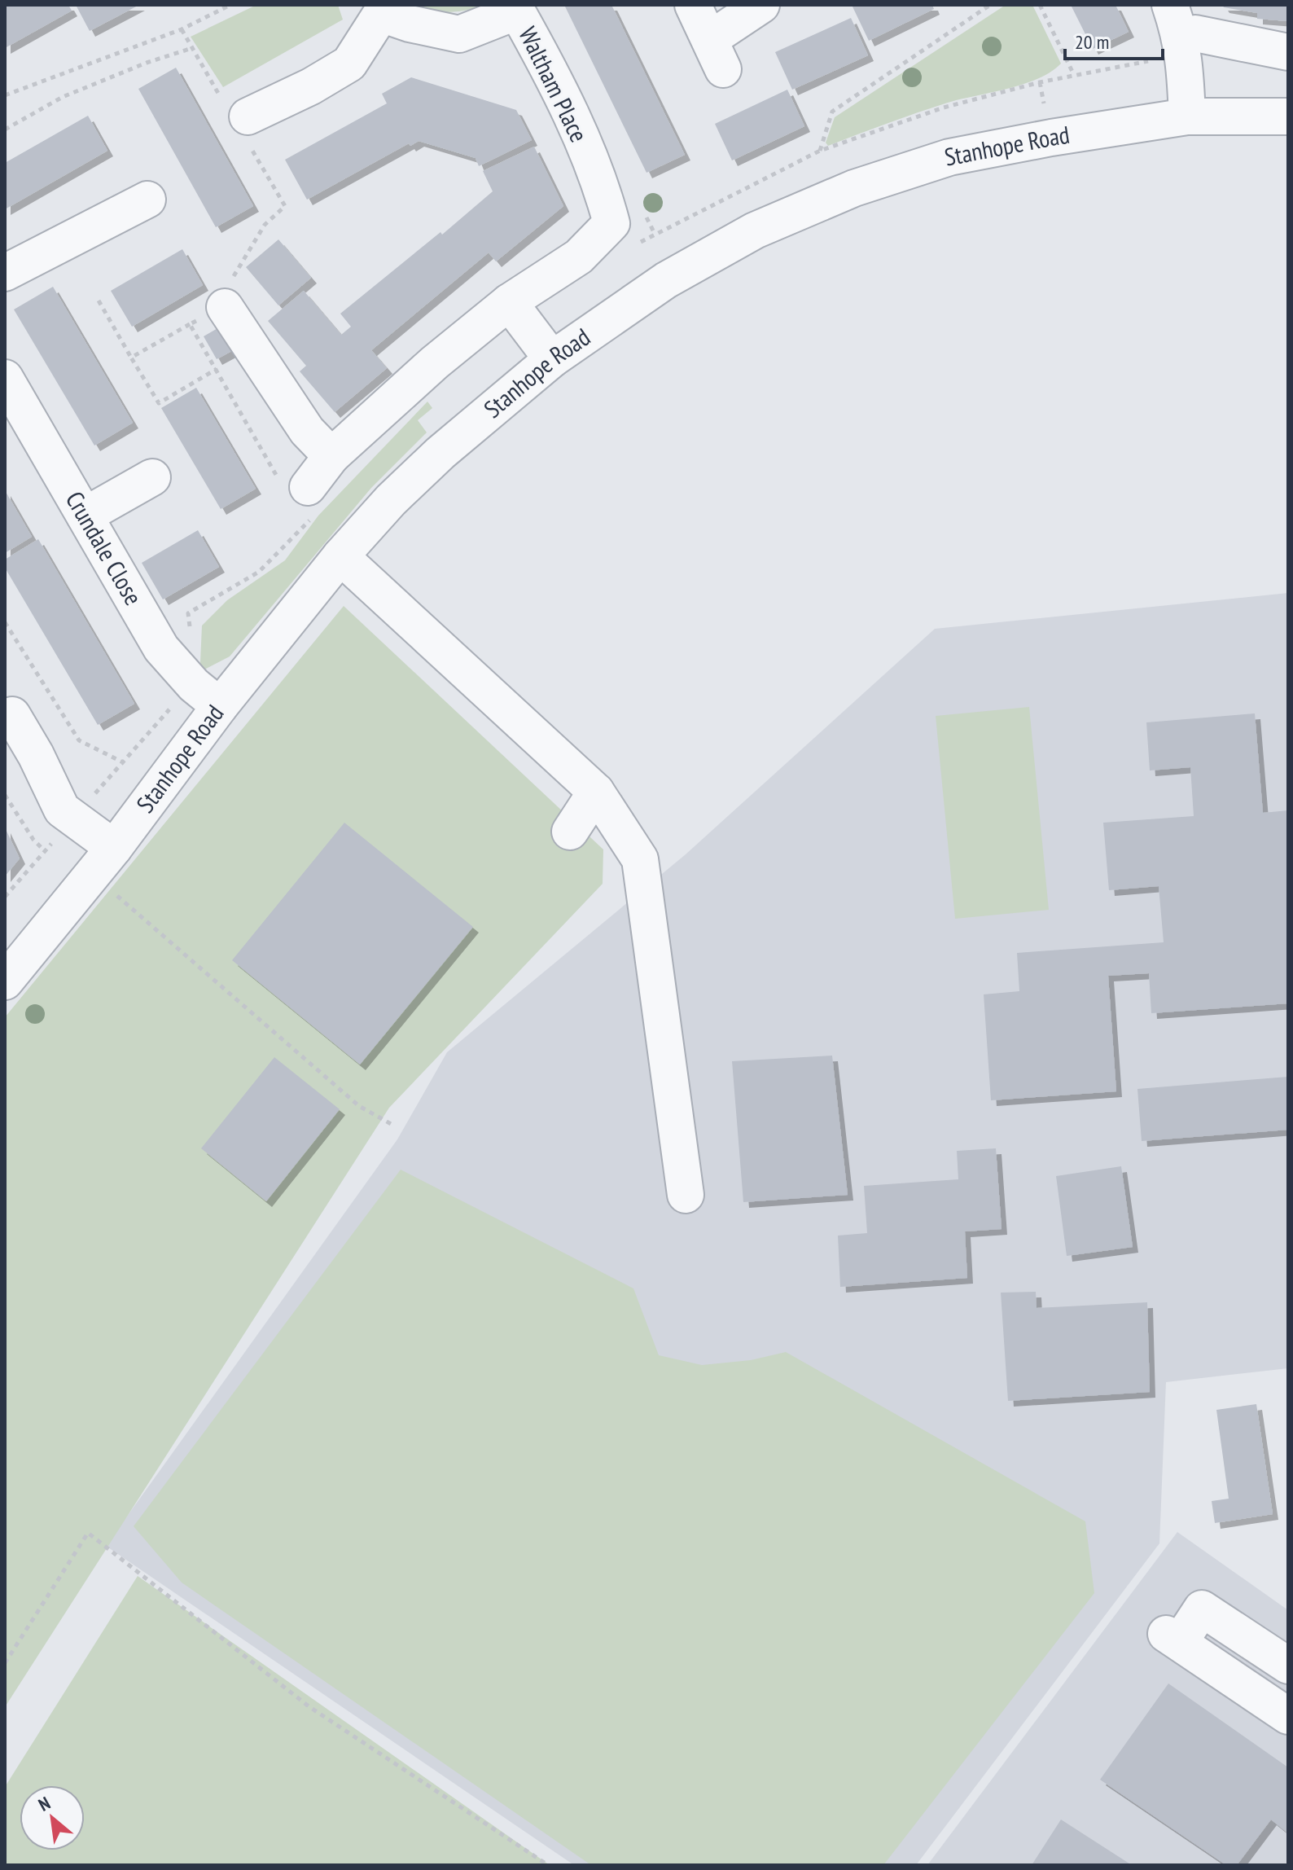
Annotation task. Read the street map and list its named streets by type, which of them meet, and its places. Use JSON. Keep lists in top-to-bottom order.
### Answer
{
  "streets": {
    "street": ["Waltham Place", "Stanhope Road", "Crundale Close"]
  },
  "crossings": [
    ["Stanhope Road", "Crundale Close"]
  ],
  "scale_bar": "20 m",
  "north": "top left"
}
